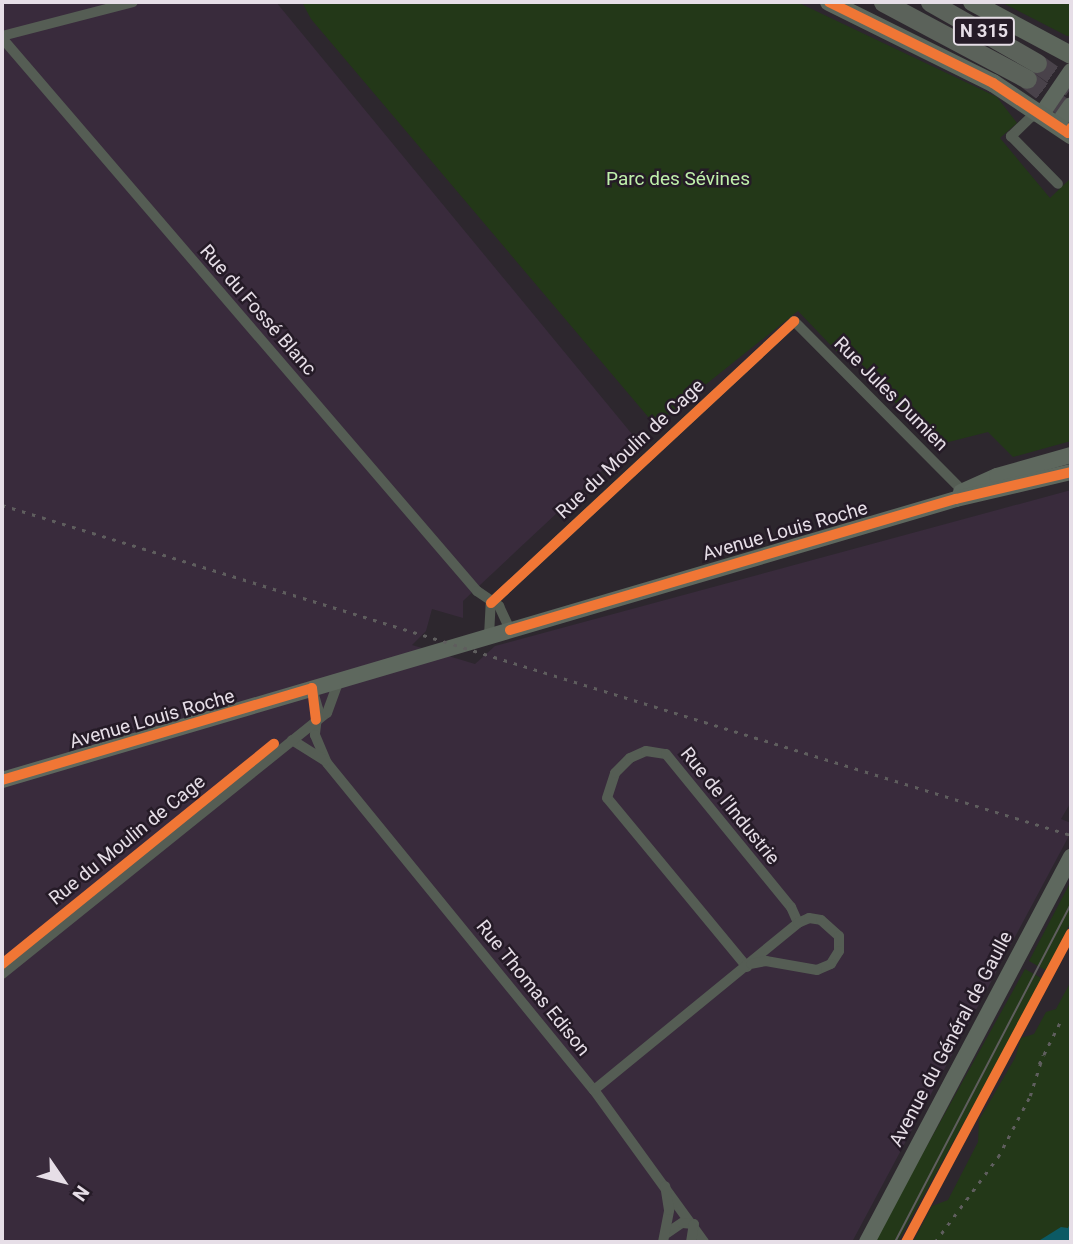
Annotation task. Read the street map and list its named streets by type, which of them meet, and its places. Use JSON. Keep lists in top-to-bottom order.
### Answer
{
  "streets": {
    "highway": ["N 315"],
    "main road": ["Avenue Louis Roche", "Avenue du Général de Gaulle"],
    "street": [
      "Rue du Fossé Blanc",
      "Rue Jules Dumien",
      "Rue du Moulin de Cage",
      "Rue de l'Industrie",
      "Rue Thomas Edison"
    ]
  },
  "crossings": [
    ["Rue du Fossé Blanc", "Rue du Moulin de Cage"],
    ["Rue du Fossé Blanc", "Avenue Louis Roche"],
    ["Rue Jules Dumien", "Rue du Moulin de Cage"],
    ["Rue Jules Dumien", "Avenue Louis Roche"],
    ["Rue du Moulin de Cage", "Avenue Louis Roche"],
    ["Rue du Moulin de Cage", "Rue Thomas Edison"]
  ],
  "parks": ["Parc des Sévines"],
  "north": "bottom right"
}
